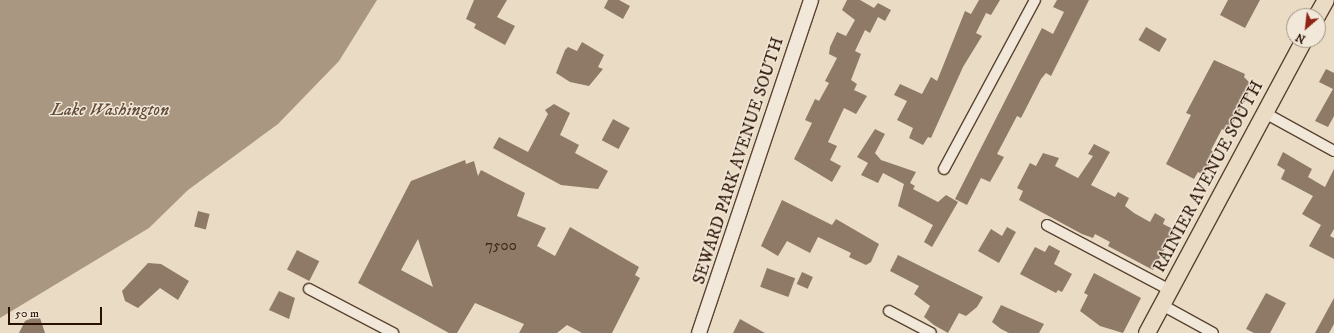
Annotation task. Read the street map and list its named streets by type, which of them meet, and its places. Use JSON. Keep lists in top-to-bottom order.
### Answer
{
  "streets": {
    "main road": ["SEWARD PARK AVENUE SOUTH", "RAINIER AVENUE SOUTH"]
  },
  "water": ["Lake Washington"],
  "house_numbers": ["7500"],
  "scale_bar": "50 m",
  "north": "bottom left"
}
